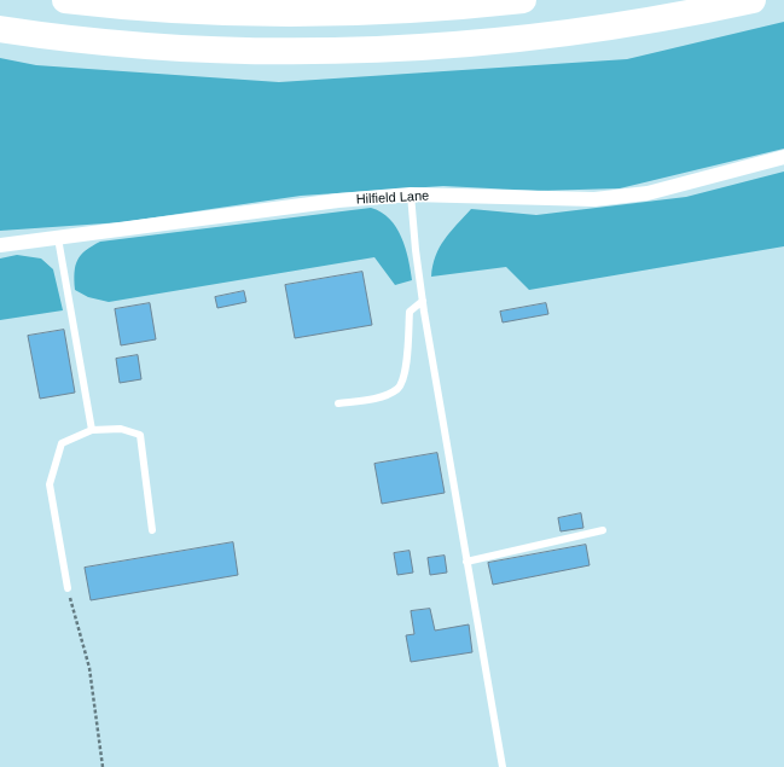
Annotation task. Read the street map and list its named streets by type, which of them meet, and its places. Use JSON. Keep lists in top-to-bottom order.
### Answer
{
  "streets": {
    "street": ["Hilfield Lane"]
  }
}
